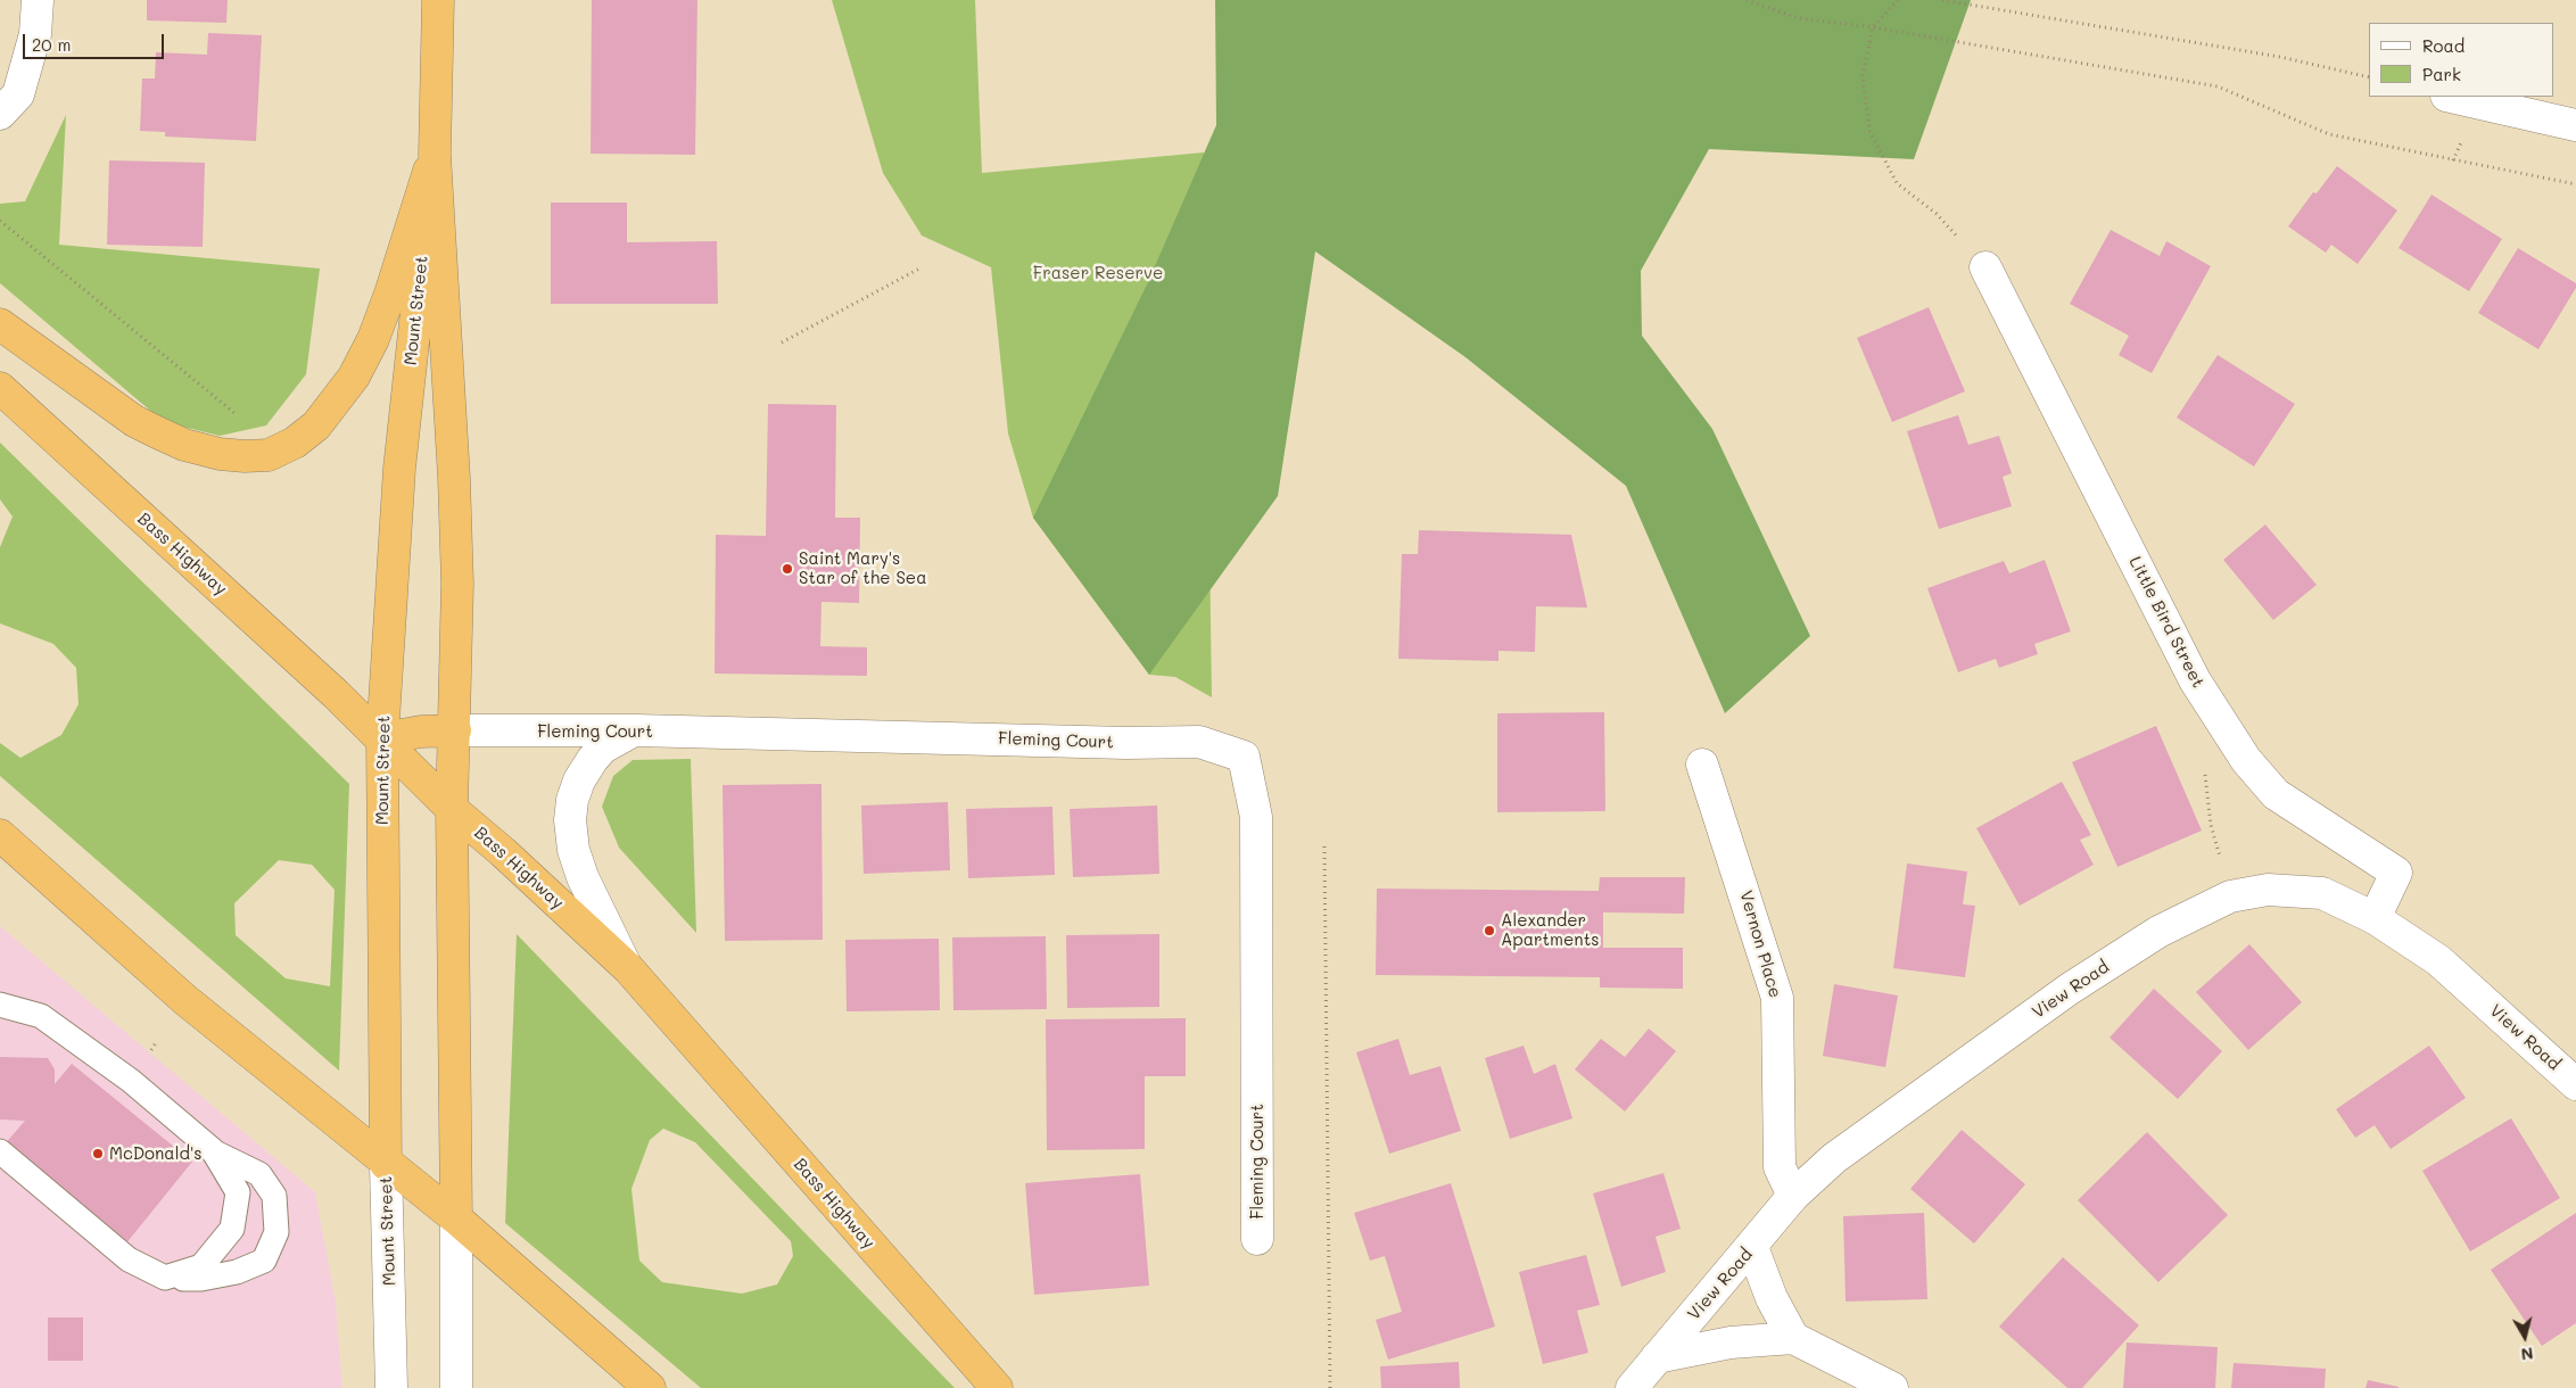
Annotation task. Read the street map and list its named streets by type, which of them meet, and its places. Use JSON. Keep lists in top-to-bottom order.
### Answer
{
  "streets": {
    "highway": ["Mount Street", "Bass Highway", "Fleming Court"],
    "street": ["Little Bird Street", "Vernon Place", "View Road"]
  },
  "crossings": [
    ["Mount Street", "Bass Highway"],
    ["Mount Street", "Fleming Court"],
    ["Bass Highway", "Fleming Court"],
    ["Little Bird Street", "View Road"],
    ["Vernon Place", "View Road"]
  ],
  "parks": ["Fraser Reserve"],
  "places": ["Saint Mary's Star of the Sea", "Alexander Apartments", "McDonald's"],
  "legend": ["Road", "Park"],
  "scale_bar": "20 m",
  "north": "bottom"
}
